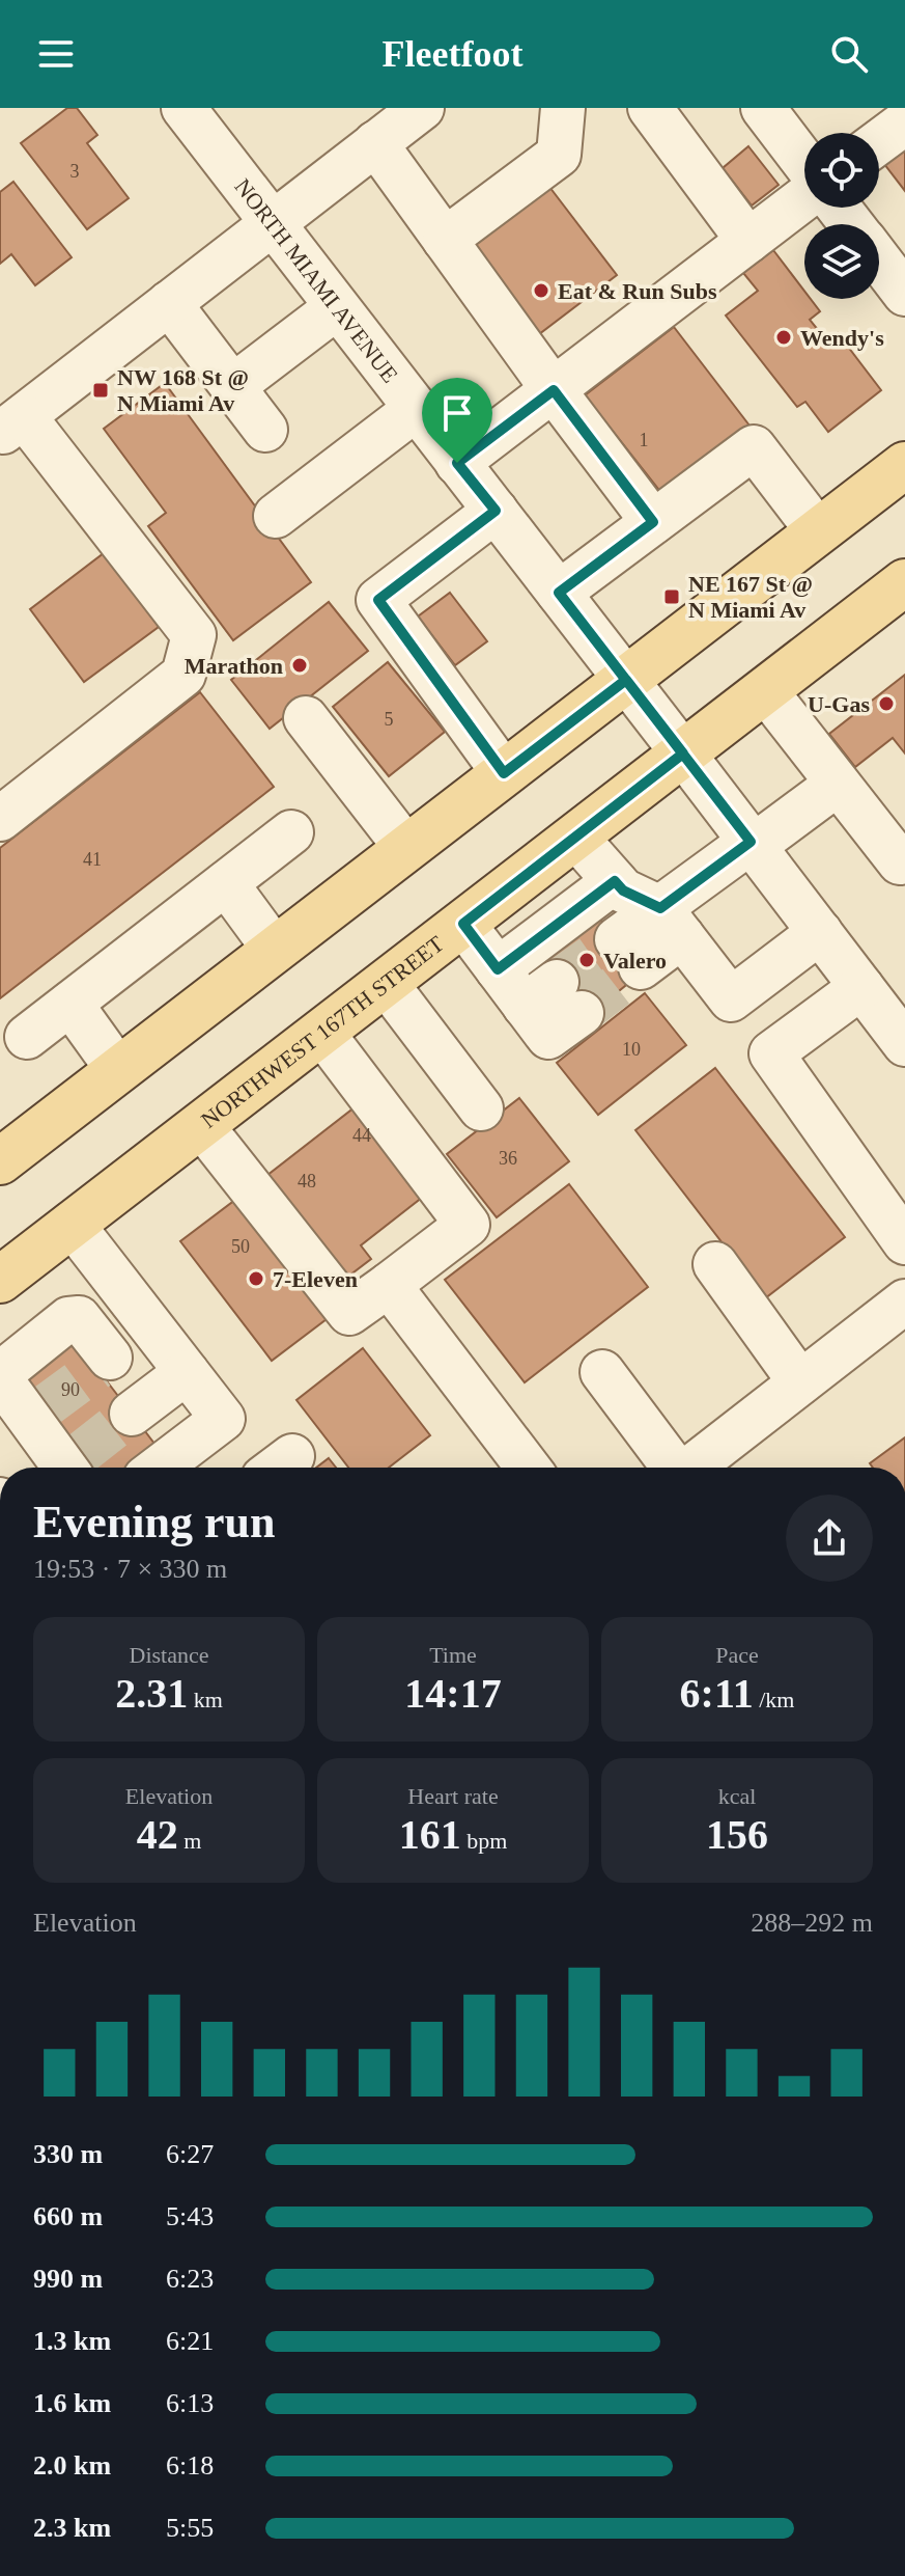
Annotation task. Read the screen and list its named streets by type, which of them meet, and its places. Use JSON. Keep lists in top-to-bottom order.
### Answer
{
  "streets": {
    "main road": ["NORTHWEST 167TH STREET"],
    "street": ["NORTH MIAMI AVENUE"]
  },
  "crossings": [
    ["NORTH MIAMI AVENUE", "NORTHWEST 167TH STREET"]
  ],
  "places": {
    "other": [
      "Eat & Run Subs",
      "Wendy's",
      "Marathon",
      "U-Gas",
      "Valero",
      "7-Eleven"
    ],
    "transit": ["NW 168 St @ N Miami Av", "NE 167 St @ N Miami Av"]
  },
  "house_numbers": [
    "3",
    "1",
    "5",
    "41",
    "10",
    "44",
    "36",
    "48",
    "50",
    "90"
  ],
  "page": {
    "header": "Fleetfoot",
    "heading": ["Evening run", "19:53 · 7 × 330 m"],
    "stats": [
      ["Distance", "2.31 km"],
      ["Time", "14:17"],
      ["Pace", "6:11 /km"],
      ["Elevation", "42 m"],
      ["Heart rate", "161 bpm"],
      ["kcal", "156"]
    ],
    "chart": ["Elevation", "288–292 m"],
    "list": [
      {
        "name": "330 m",
        "note": "6:27"
      },
      {
        "name": "660 m",
        "note": "5:43"
      },
      {
        "name": "990 m",
        "note": "6:23"
      },
      {
        "name": "1.3 km",
        "note": "6:21"
      },
      {
        "name": "1.6 km",
        "note": "6:13"
      },
      {
        "name": "2.0 km",
        "note": "6:18"
      },
      {
        "name": "2.3 km",
        "note": "5:55"
      }
    ]
  }
}
